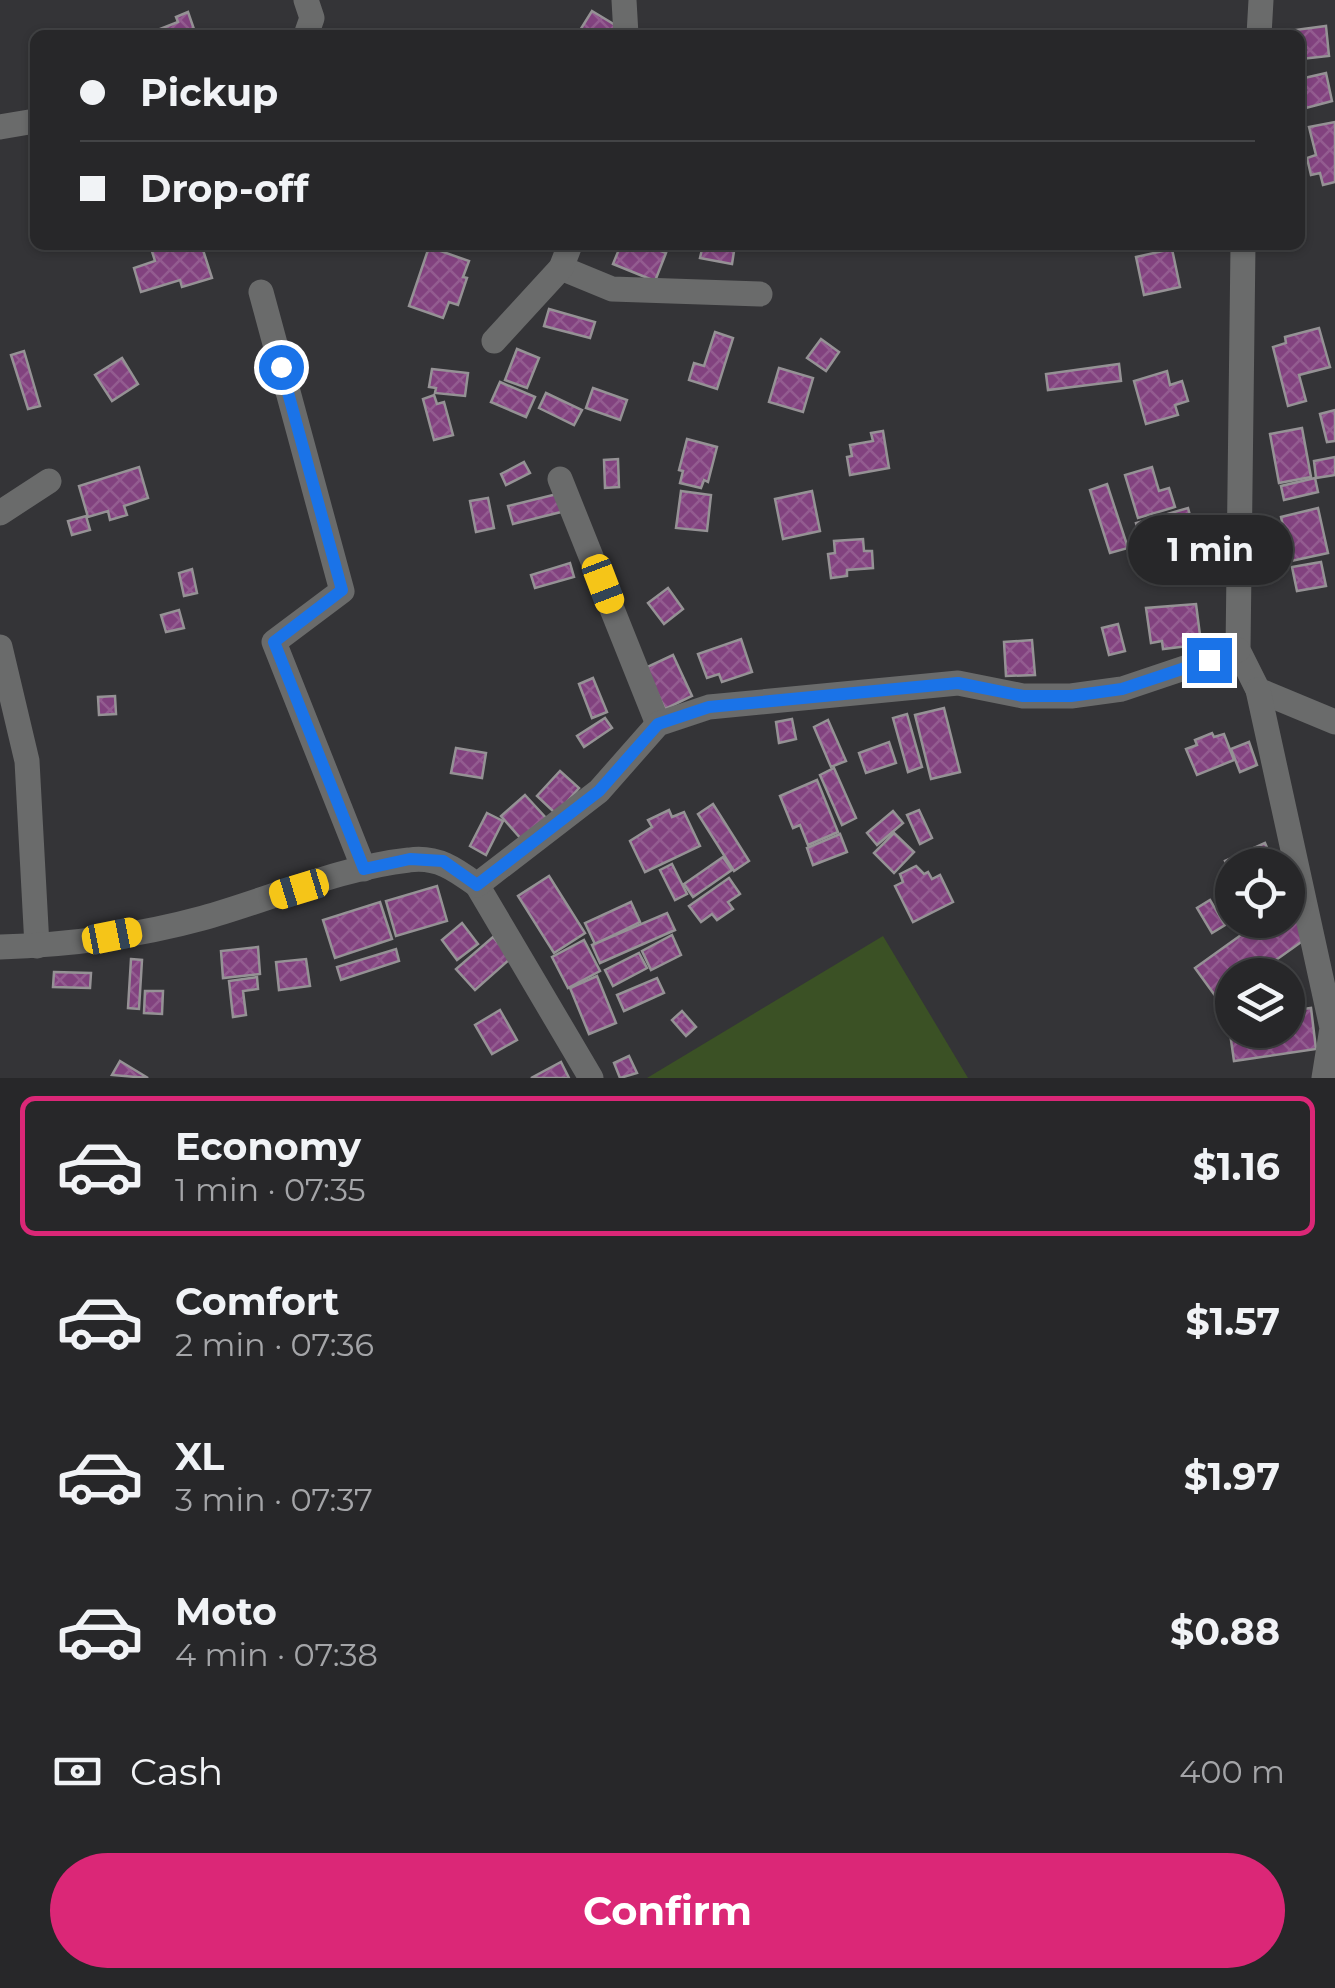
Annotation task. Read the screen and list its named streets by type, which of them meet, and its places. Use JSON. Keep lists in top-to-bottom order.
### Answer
{
  "page": {
    "banner": ["Pickup", "Drop-off"],
    "bubble": "1 min",
    "list": [
      {
        "name": "Economy",
        "note": "1 min · 07:35",
        "value": "$1.16"
      },
      {
        "name": "Comfort",
        "note": "2 min · 07:36",
        "value": "$1.57"
      },
      {
        "name": "XL",
        "note": "3 min · 07:37",
        "value": "$1.97"
      },
      {
        "name": "Moto",
        "note": "4 min · 07:38",
        "value": "$0.88"
      }
    ],
    "pay": ["Cash", "400 m"],
    "buttons": "Confirm"
  }
}
